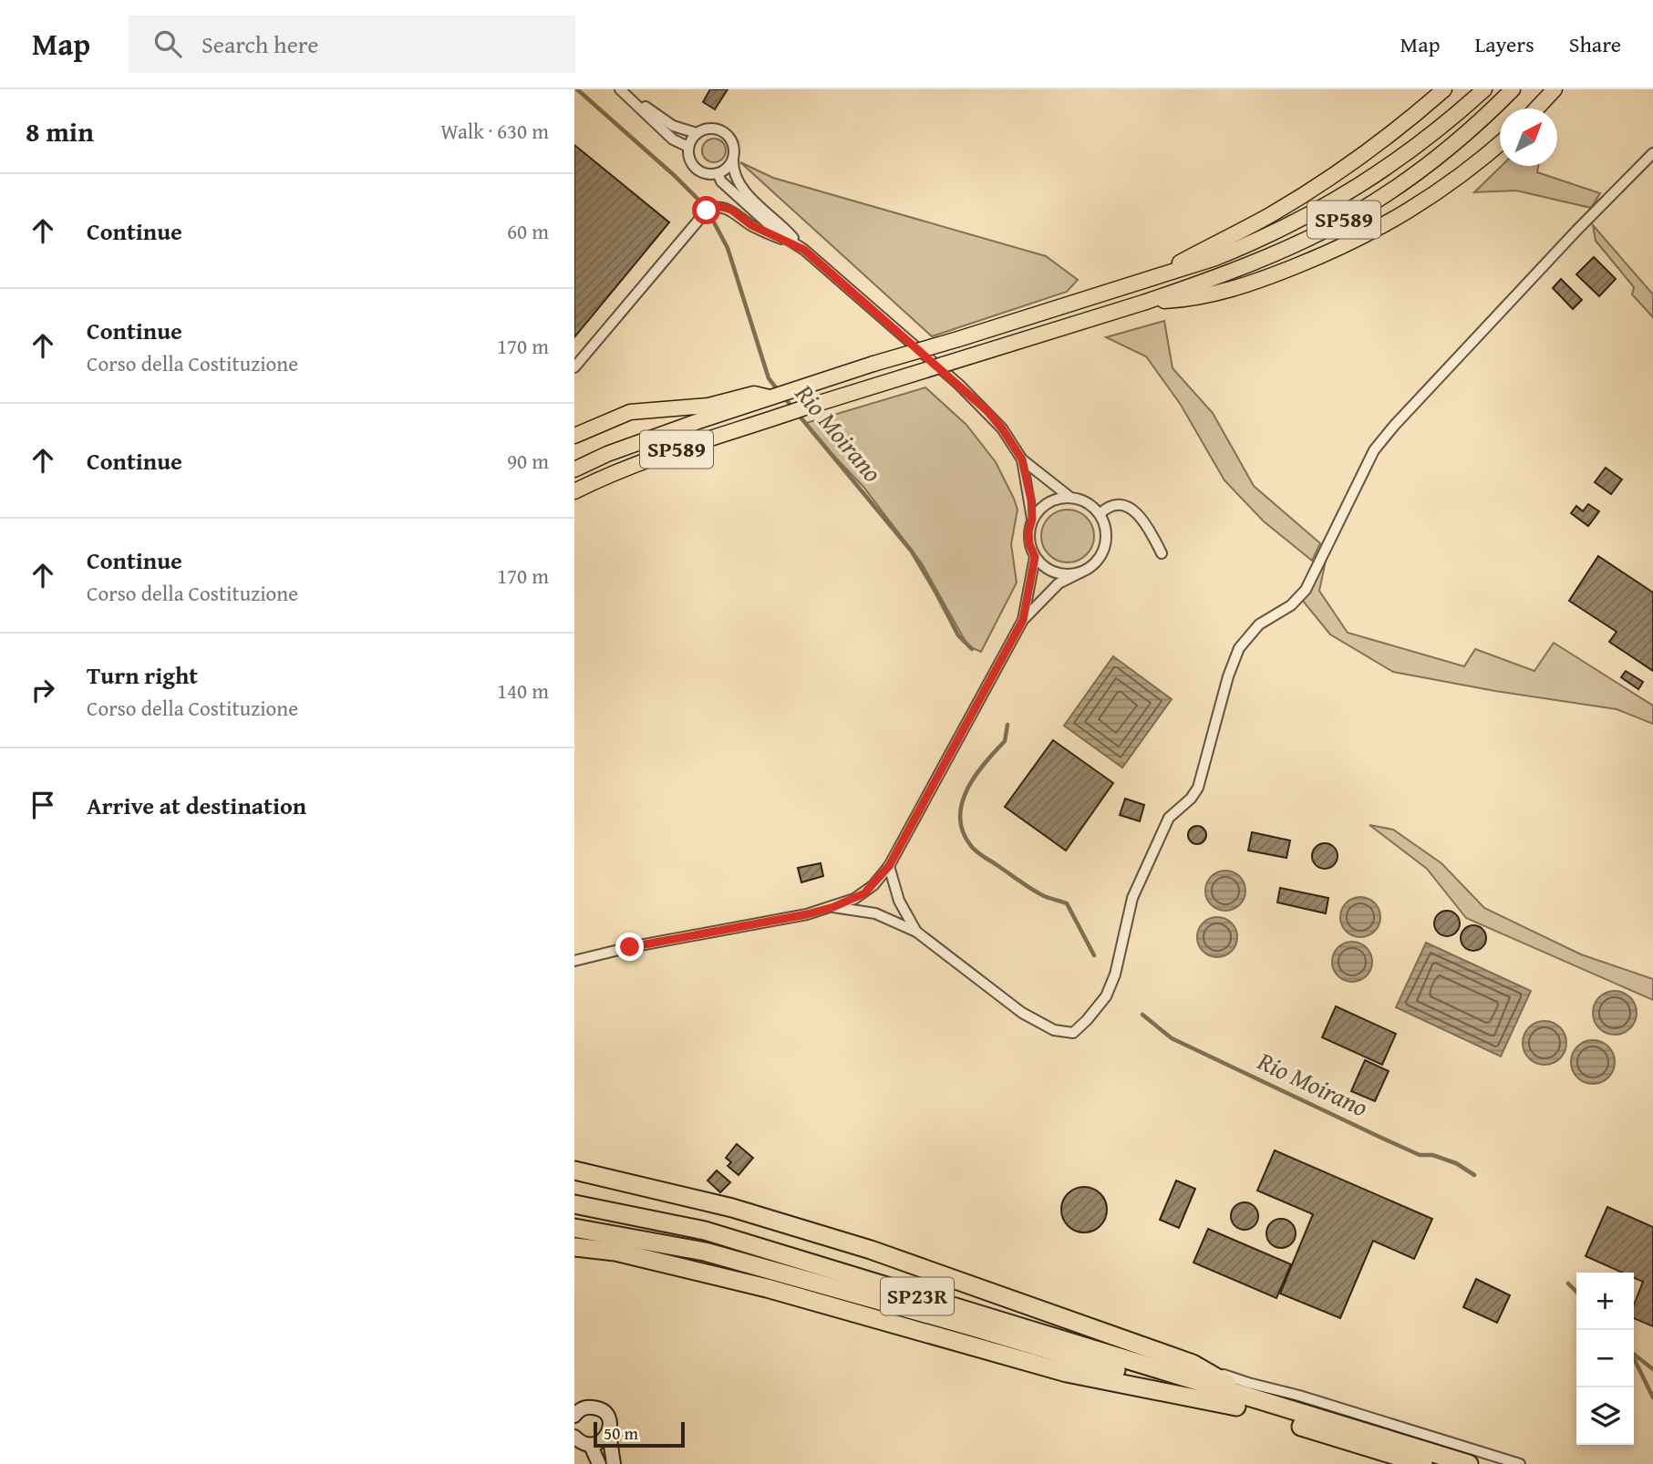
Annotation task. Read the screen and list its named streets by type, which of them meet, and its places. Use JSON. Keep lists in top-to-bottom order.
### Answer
{
  "streets": {
    "highway": ["SP23R"],
    "main road": ["SP589"]
  },
  "water": ["Rio Moirano"],
  "scale_bar": "50 m",
  "north": "top right",
  "page": {
    "header": "Map",
    "search": "Search here",
    "nav": ["Map", "Layers", "Share"],
    "heading": ["8 min", "Walk · 630 m"],
    "list": [
      ["Continue", "60 m"],
      ["Continue", "Corso della Costituzione", "170 m"],
      ["Continue", "90 m"],
      ["Continue", "Corso della Costituzione", "170 m"],
      ["Turn right", "Corso della Costituzione", "140 m"],
      "Arrive at destination"
    ],
    "map_buttons": ["+", "−"],
    "scale": "50 m"
  }
}
